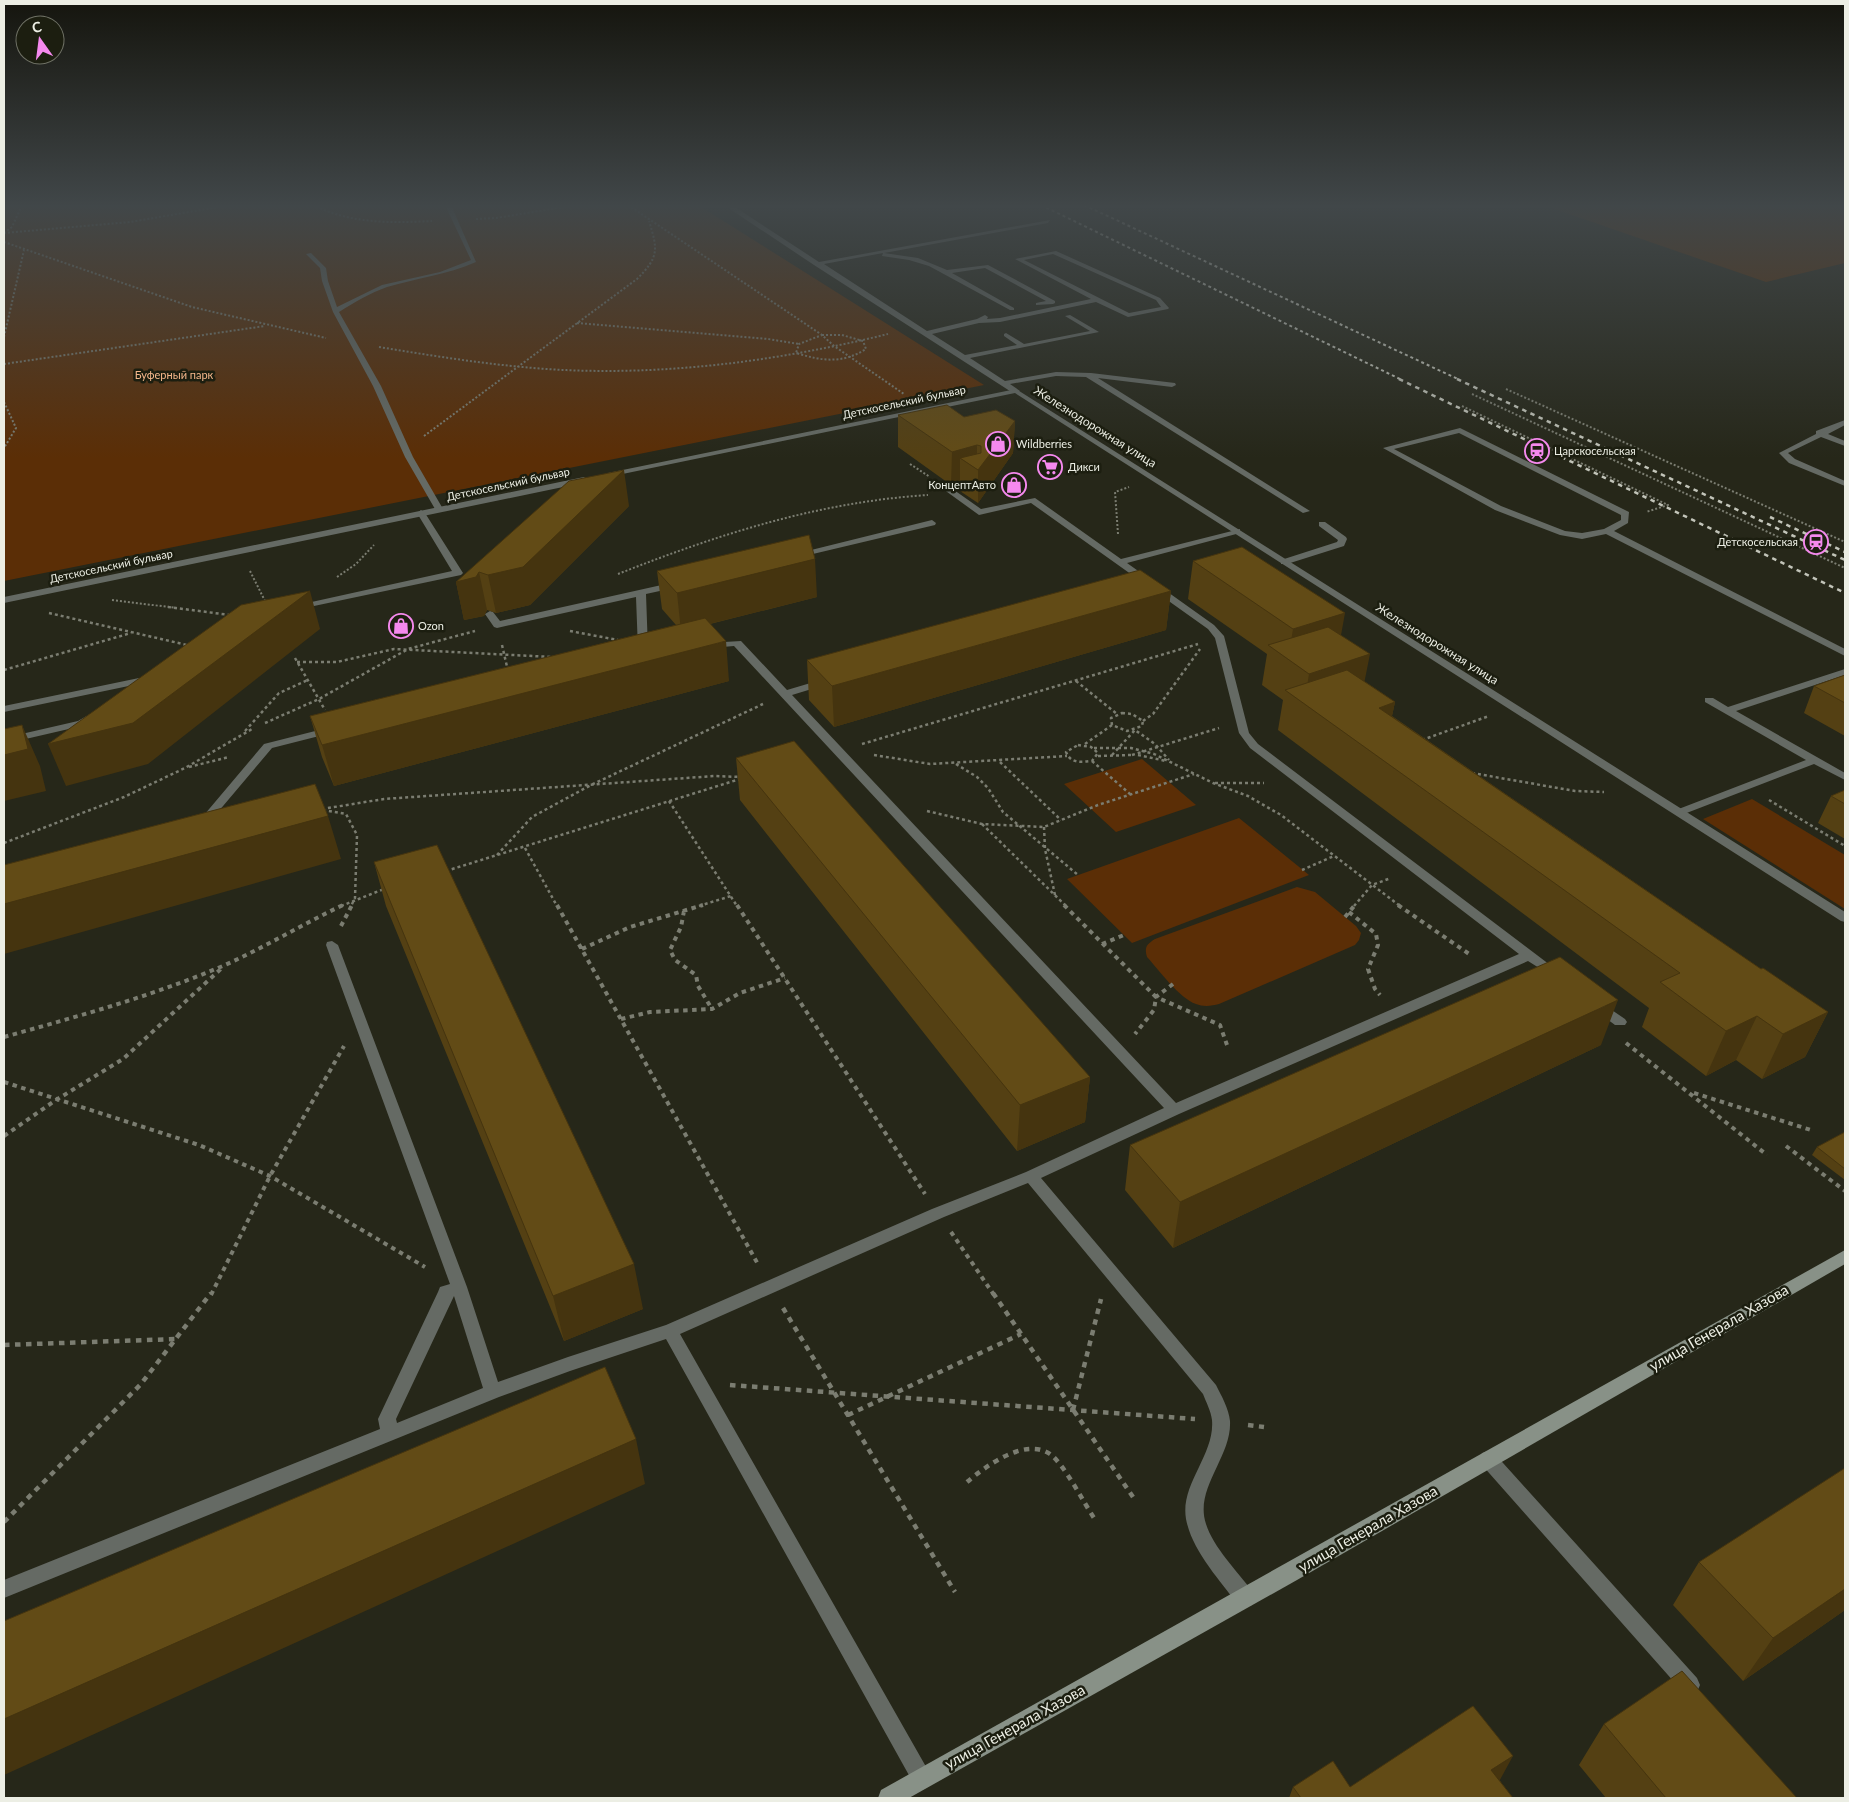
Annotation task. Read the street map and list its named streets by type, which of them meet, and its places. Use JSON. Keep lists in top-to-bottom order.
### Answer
{
  "streets": {
    "street": ["Детскосельский бульвар", "Железнодорожная улица", "улица Генерала Хазова"]
  },
  "crossings": [
    ["Детскосельский бульвар", "Железнодорожная улица"]
  ],
  "parks": ["Буферный парк"],
  "places": {
    "shop": ["Wildberries", "КонцептАвто", "Ozon"],
    "station": ["Царскосельская", "Детскосельская"],
    "supermarket": ["Дикси"]
  },
  "north": "top"
}
